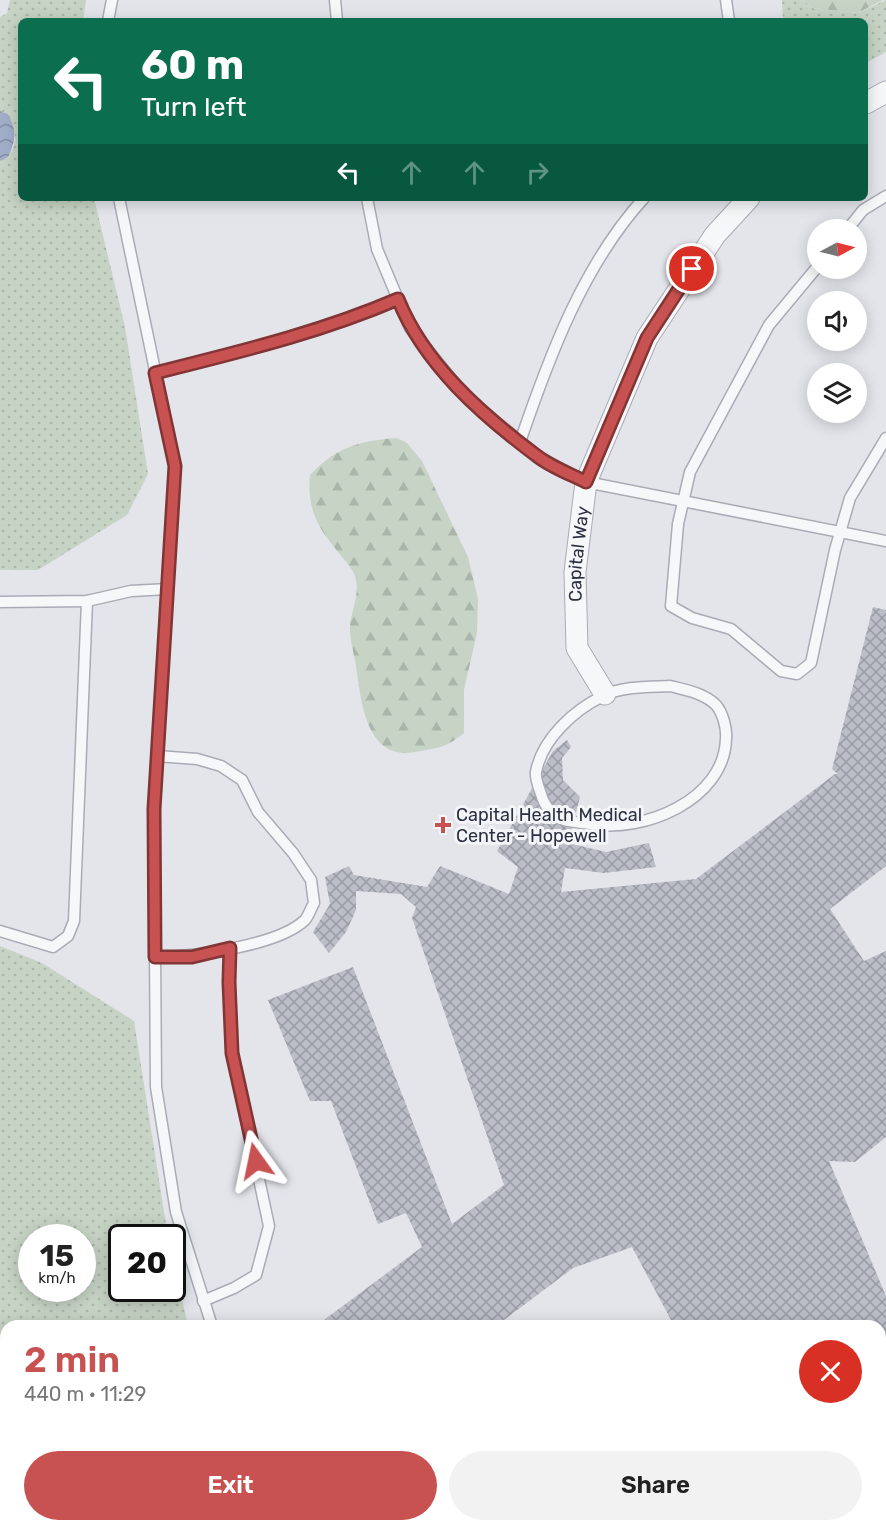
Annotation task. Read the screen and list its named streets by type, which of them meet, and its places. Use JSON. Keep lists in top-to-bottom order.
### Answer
{
  "streets": {
    "street": ["Capital Way"]
  },
  "places": {
    "health": ["Capital Health Medical Center - Hopewell"]
  },
  "north": "right",
  "page": {
    "turn": ["60 m", "Turn left"],
    "speed": "15 km/h",
    "limit": "20",
    "heading": ["2 min", "440 m · 11:29"],
    "buttons": ["Exit", "Share"]
  }
}
